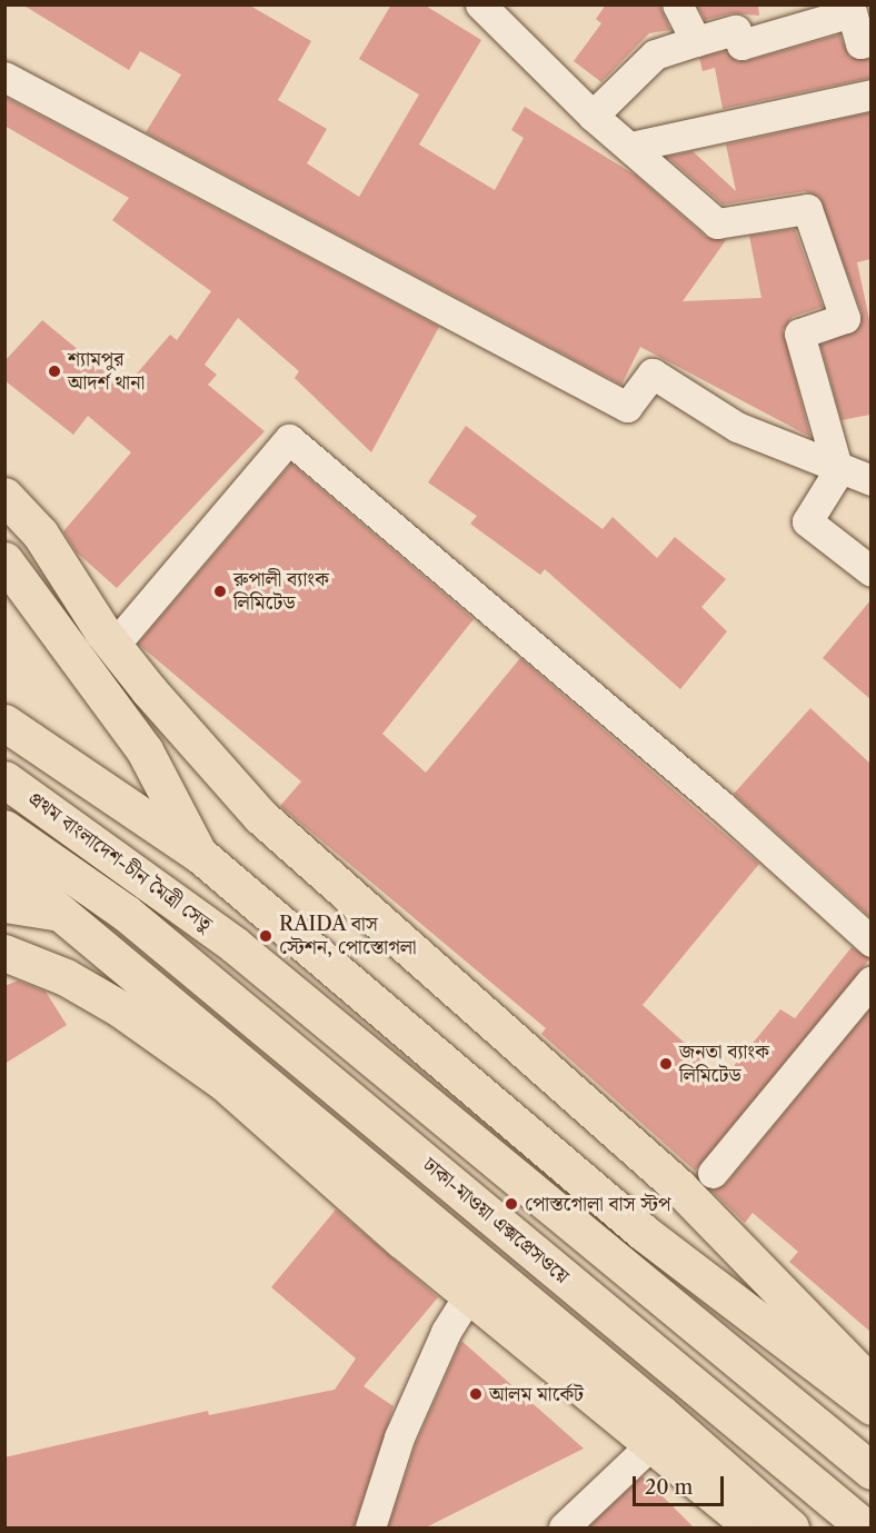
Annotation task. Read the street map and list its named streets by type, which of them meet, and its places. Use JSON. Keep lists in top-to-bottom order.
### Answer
{
  "streets": {
    "highway": ["প্রথম বাংলাদেশ-চীন মৈত্রী সেতু", "ঢাকা-মাওয়া এক্সপ্রেসওয়ে"]
  },
  "places": [
    "শ্যামপুর আদর্শ থানা",
    "রুপালী ব্যাংক লিমিটেড",
    "RAIDA বাস স্টেশন, পোস্তোগলা",
    "জনতা ব্যাংক লিমিটেড",
    "পোস্তগোলা বাস স্টপ",
    "আলম মার্কেট"
  ],
  "scale_bar": "20 m"
}
